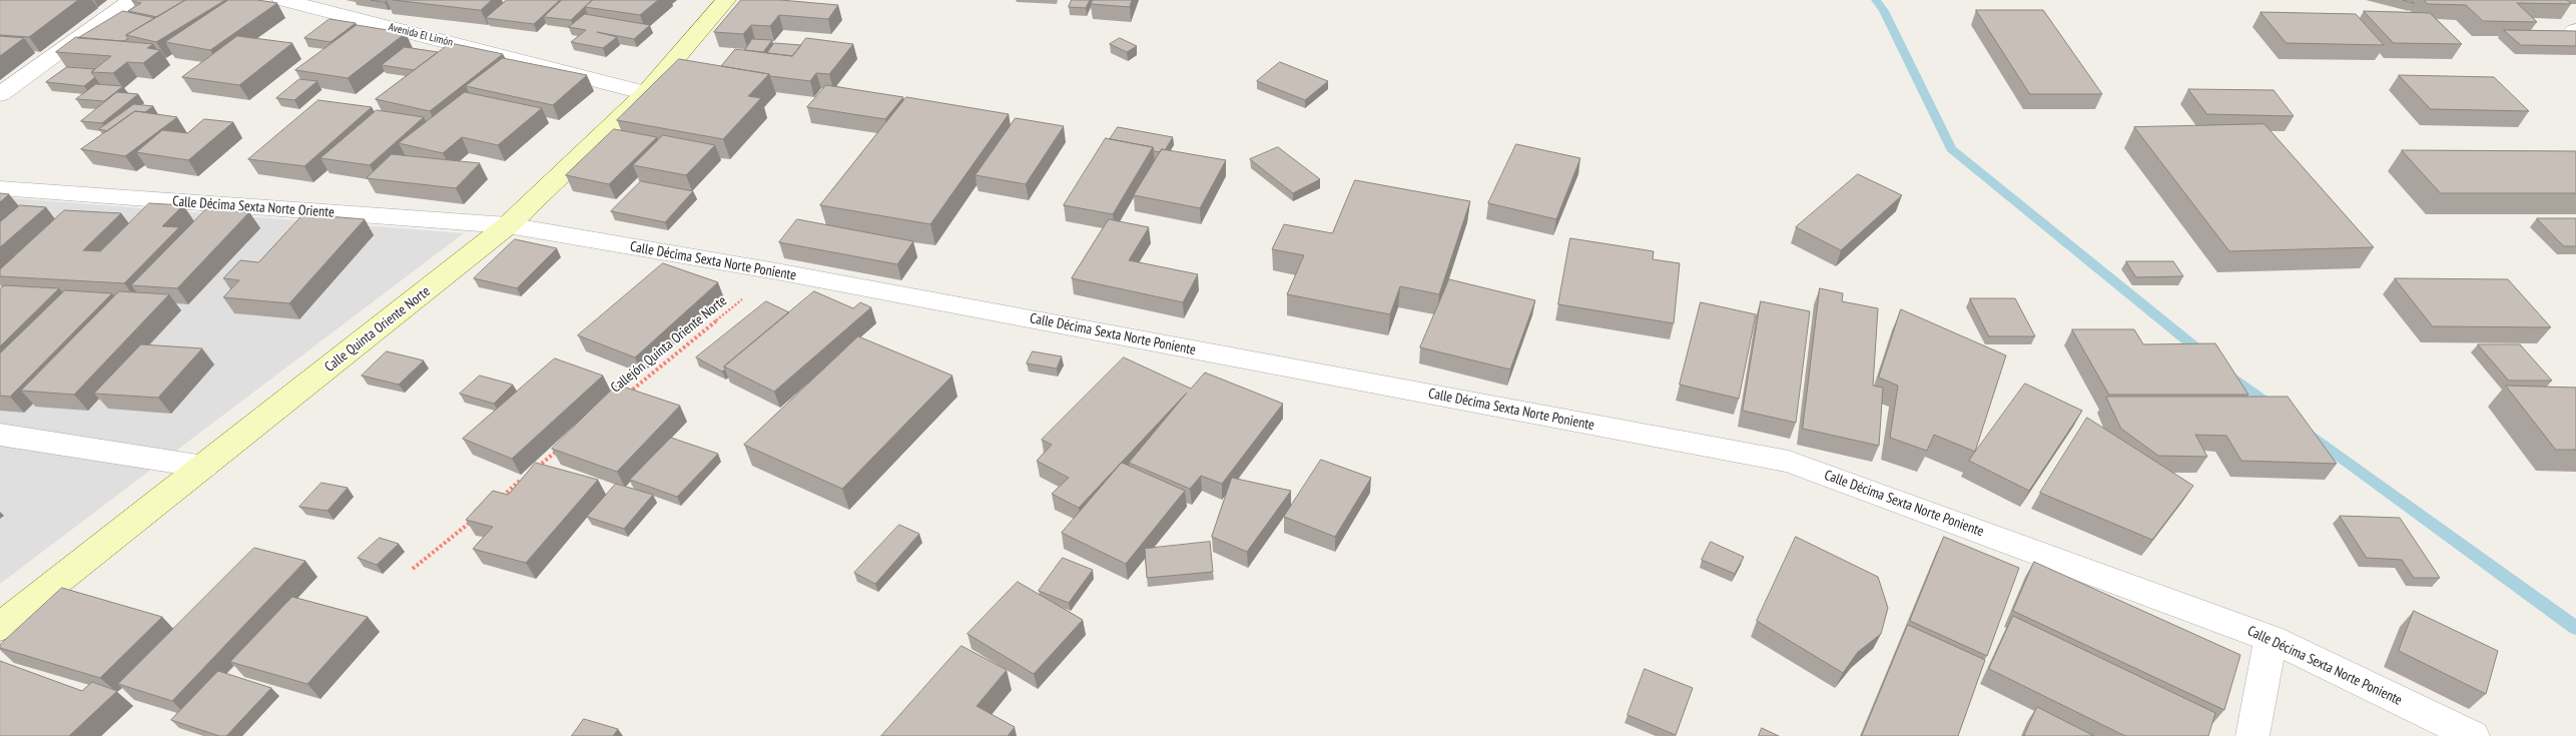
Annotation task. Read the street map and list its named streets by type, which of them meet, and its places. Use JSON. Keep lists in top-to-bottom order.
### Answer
{
  "streets": {
    "street": [
      "Avenida El Limón",
      "Calle Décima Sexta Norte Oriente",
      "Calle Décima Sexta Norte Poniente",
      "Calle Quinta Oriente Norte"
    ],
    "path": ["Callejón Quinta Oriente Norte"]
  },
  "crossings": [
    ["Avenida El Limón", "Calle Quinta Oriente Norte"],
    ["Calle Décima Sexta Norte Oriente", "Calle Décima Sexta Norte Poniente"],
    ["Calle Décima Sexta Norte Oriente", "Calle Quinta Oriente Norte"],
    ["Calle Décima Sexta Norte Poniente", "Calle Quinta Oriente Norte"],
    ["Calle Décima Sexta Norte Poniente", "Callejón Quinta Oriente Norte"]
  ]
}
